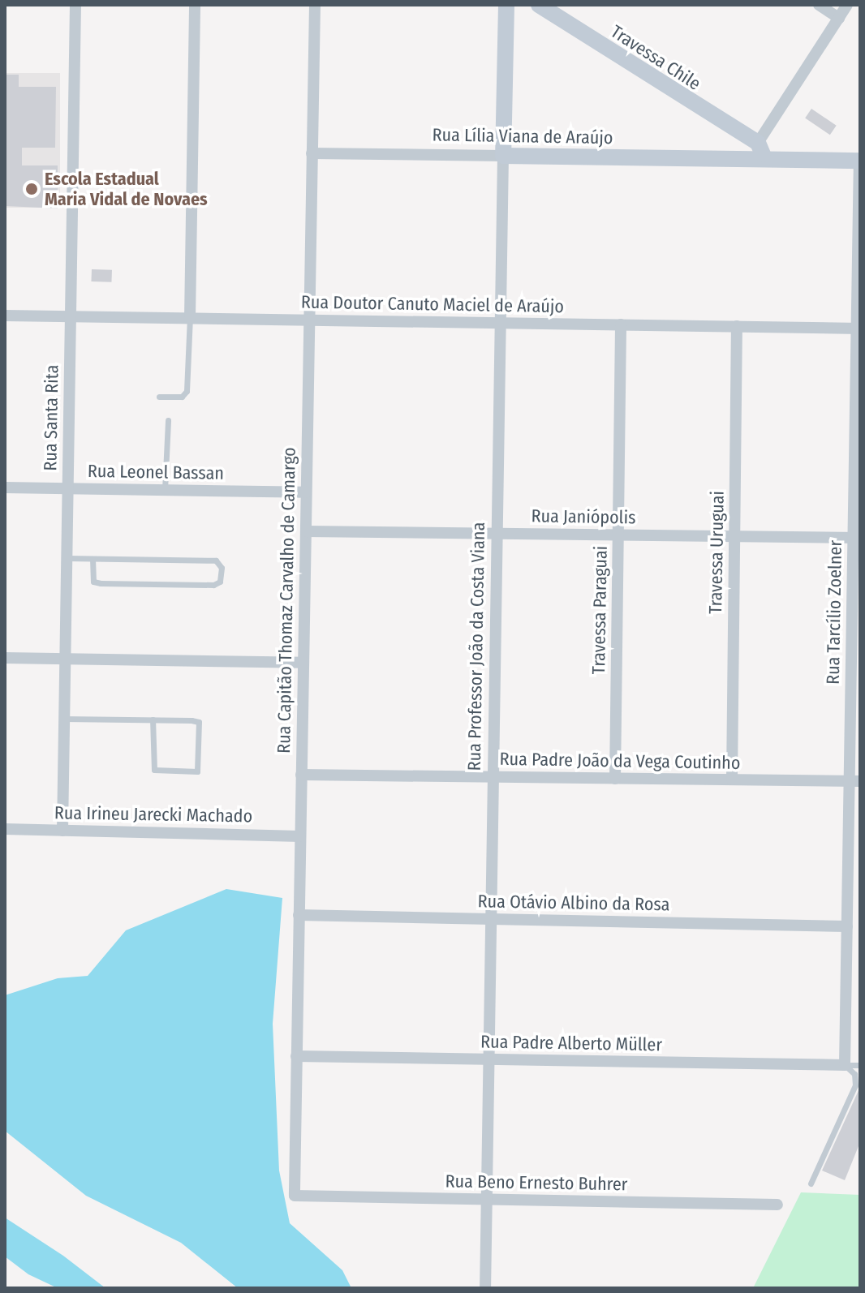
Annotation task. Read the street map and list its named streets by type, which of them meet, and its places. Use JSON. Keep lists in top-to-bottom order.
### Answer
{
  "streets": {
    "street": [
      "Travessa Chile",
      "Rua Lília Viana de Araújo",
      "Rua Doutor Canuto Maciel de Araújo",
      "Rua Santa Rita",
      "Rua Leonel Bassan",
      "Rua Janiópolis",
      "Travessa Uruguai",
      "Rua Capitão Thomaz Carvalho de Camargo",
      "Travessa Paraguai",
      "Rua Tarcílio Zoelner",
      "Rua Professor João da Costa Viana",
      "Rua Padre João da Vega Coutinho",
      "Rua Irineu Jarecki Machado",
      "Rua Otávio Albino da Rosa",
      "Rua Padre Alberto Müller",
      "Rua Beno Ernesto Buhrer"
    ]
  },
  "crossings": [
    ["Travessa Chile", "Rua Lília Viana de Araújo"],
    ["Rua Lília Viana de Araújo", "Rua Capitão Thomaz Carvalho de Camargo"],
    ["Rua Lília Viana de Araújo", "Rua Tarcílio Zoelner"],
    ["Rua Lília Viana de Araújo", "Rua Professor João da Costa Viana"],
    ["Rua Doutor Canuto Maciel de Araújo", "Rua Santa Rita"],
    ["Rua Doutor Canuto Maciel de Araújo", "Travessa Uruguai"],
    ["Rua Doutor Canuto Maciel de Araújo", "Rua Capitão Thomaz Carvalho de Camargo"],
    ["Rua Doutor Canuto Maciel de Araújo", "Travessa Paraguai"],
    ["Rua Doutor Canuto Maciel de Araújo", "Rua Tarcílio Zoelner"],
    ["Rua Doutor Canuto Maciel de Araújo", "Rua Professor João da Costa Viana"],
    ["Rua Santa Rita", "Rua Leonel Bassan"],
    ["Rua Santa Rita", "Rua Irineu Jarecki Machado"],
    ["Rua Leonel Bassan", "Rua Capitão Thomaz Carvalho de Camargo"],
    ["Rua Janiópolis", "Travessa Uruguai"],
    ["Rua Janiópolis", "Rua Capitão Thomaz Carvalho de Camargo"],
    ["Rua Janiópolis", "Travessa Paraguai"],
    ["Rua Janiópolis", "Rua Tarcílio Zoelner"],
    ["Rua Janiópolis", "Rua Professor João da Costa Viana"],
    ["Travessa Uruguai", "Rua Padre João da Vega Coutinho"],
    ["Rua Capitão Thomaz Carvalho de Camargo", "Rua Padre João da Vega Coutinho"],
    ["Rua Capitão Thomaz Carvalho de Camargo", "Rua Irineu Jarecki Machado"],
    ["Rua Capitão Thomaz Carvalho de Camargo", "Rua Otávio Albino da Rosa"],
    ["Rua Capitão Thomaz Carvalho de Camargo", "Rua Padre Alberto Müller"],
    ["Rua Capitão Thomaz Carvalho de Camargo", "Rua Beno Ernesto Buhrer"],
    ["Travessa Paraguai", "Rua Padre João da Vega Coutinho"],
    ["Rua Tarcílio Zoelner", "Rua Padre João da Vega Coutinho"],
    ["Rua Tarcílio Zoelner", "Rua Otávio Albino da Rosa"],
    ["Rua Tarcílio Zoelner", "Rua Padre Alberto Müller"],
    ["Rua Professor João da Costa Viana", "Rua Padre João da Vega Coutinho"],
    ["Rua Professor João da Costa Viana", "Rua Otávio Albino da Rosa"],
    ["Rua Professor João da Costa Viana", "Rua Padre Alberto Müller"],
    ["Rua Professor João da Costa Viana", "Rua Beno Ernesto Buhrer"]
  ],
  "places": ["Escola Estadual Maria Vidal de Novaes"]
}
